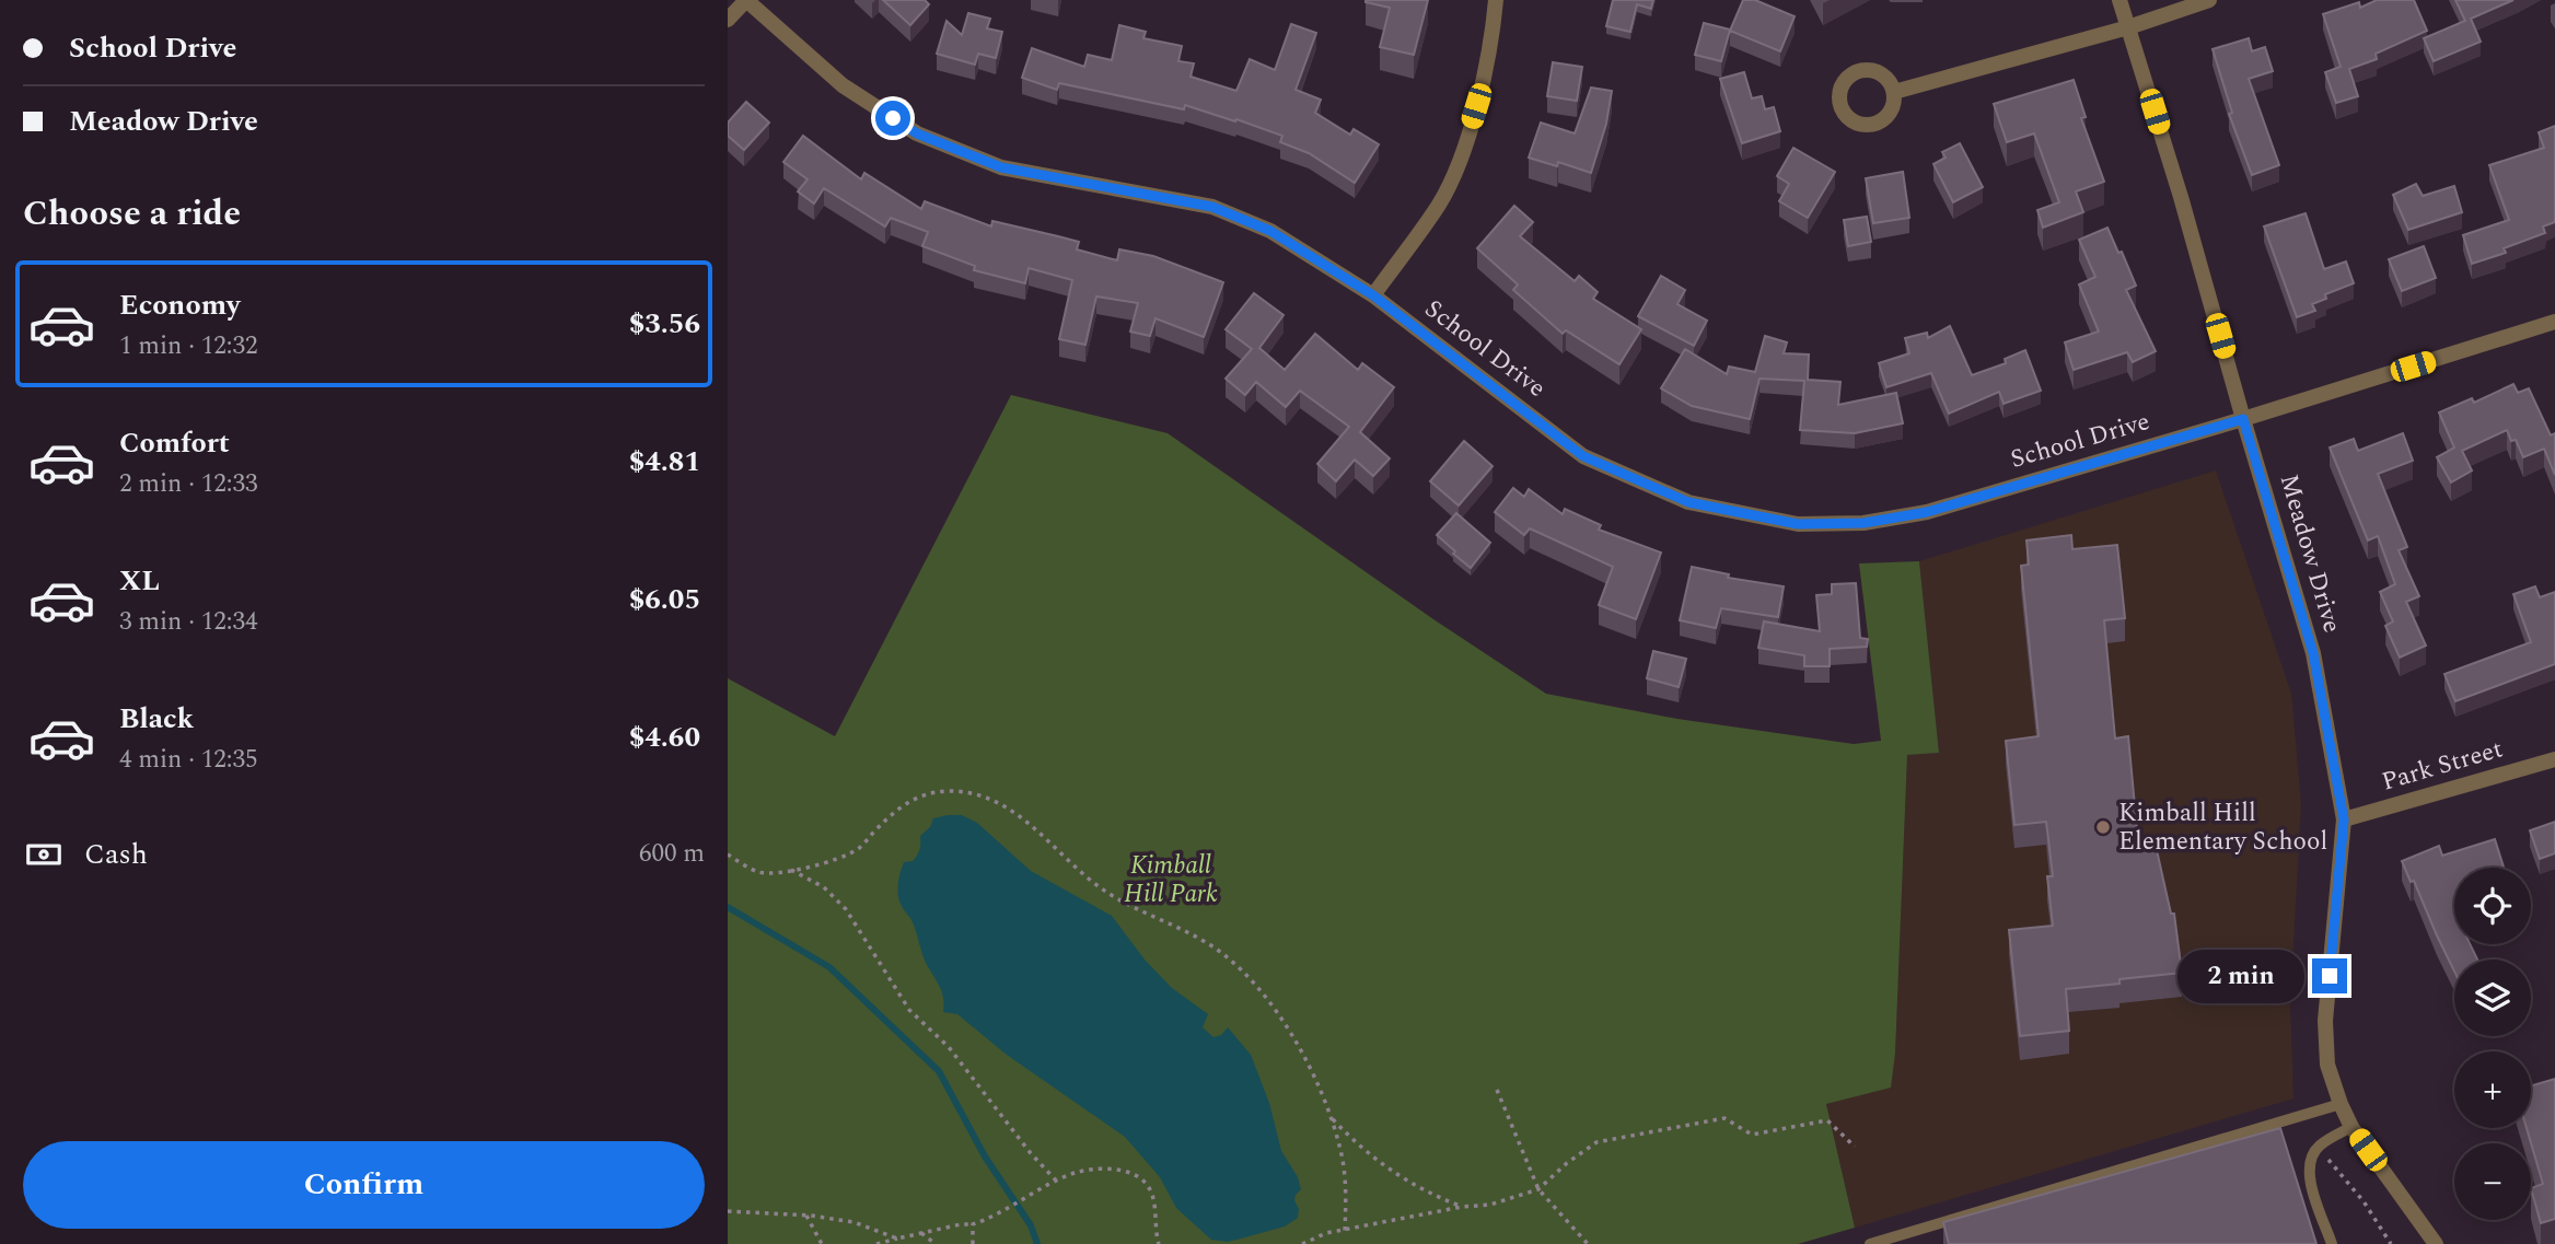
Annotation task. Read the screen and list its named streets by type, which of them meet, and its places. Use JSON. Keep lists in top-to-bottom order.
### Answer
{
  "streets": {
    "street": ["School Drive", "Meadow Drive", "Park Street"]
  },
  "crossings": [
    ["School Drive", "Meadow Drive"],
    ["Meadow Drive", "Park Street"]
  ],
  "parks": ["Kimball Hill Park"],
  "places": ["Kimball Hill Elementary School"],
  "page": {
    "banner": ["School Drive", "Meadow Drive"],
    "heading": "Choose a ride",
    "list": [
      {
        "name": "Economy",
        "note": "1 min · 12:32",
        "value": "$3.56"
      },
      {
        "name": "Comfort",
        "note": "2 min · 12:33",
        "value": "$4.81"
      },
      {
        "name": "XL",
        "note": "3 min · 12:34",
        "value": "$6.05"
      },
      {
        "name": "Black",
        "note": "4 min · 12:35",
        "value": "$4.60"
      }
    ],
    "pay": ["Cash", "600 m"],
    "map_buttons": ["+", "−"],
    "bubble": "2 min",
    "buttons": "Confirm"
  }
}
